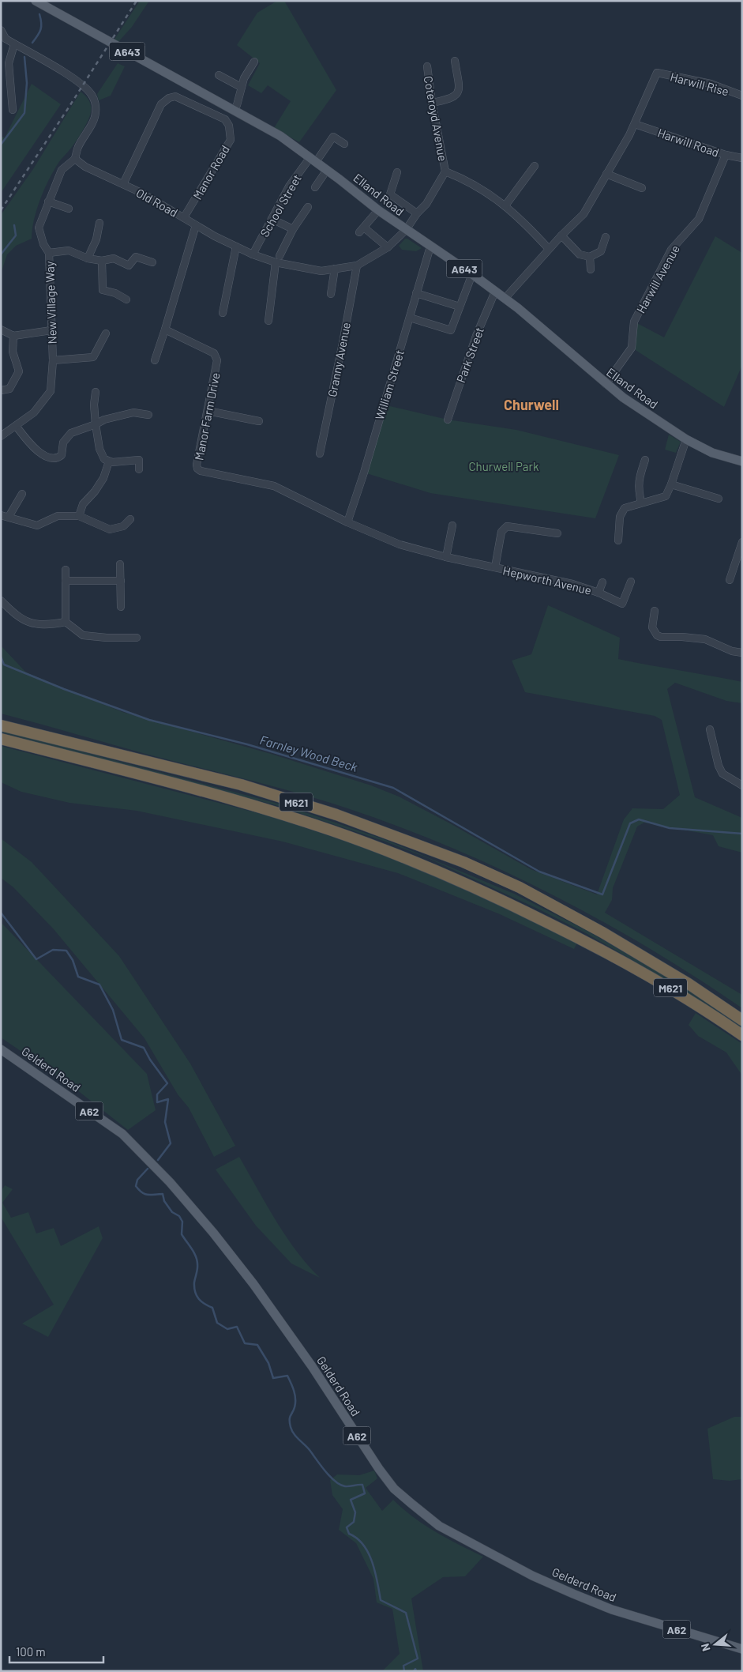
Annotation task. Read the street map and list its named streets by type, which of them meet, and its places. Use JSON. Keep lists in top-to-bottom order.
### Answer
{
  "streets": {
    "highway": ["M621"],
    "main road": [
      "A643",
      "Elland Road",
      "Gelderd Road",
      "A62"
    ],
    "street": [
      "Harwill Rise",
      "Coteroyd Avenue",
      "Harwill Road",
      "Manor Road",
      "Old Road",
      "School Street",
      "Harwill Avenue",
      "New Village Way",
      "Park Street",
      "Granny Avenue",
      "William Street",
      "Manor Farm Drive",
      "Hepworth Avenue"
    ]
  },
  "crossings": [
    ["A643", "Elland Road"],
    ["Harwill Rise", "Harwill Road"],
    ["Coteroyd Avenue", "Old Road"],
    ["Harwill Road", "Harwill Avenue"],
    ["Manor Road", "Old Road"],
    ["Elland Road", "Old Road"],
    ["Elland Road", "School Street"],
    ["Elland Road", "Harwill Avenue"],
    ["Elland Road", "Park Street"],
    ["Elland Road", "William Street"],
    ["Old Road", "School Street"],
    ["Old Road", "New Village Way"],
    ["Old Road", "Granny Avenue"],
    ["William Street", "Manor Farm Drive"],
    ["William Street", "Hepworth Avenue"],
    ["Manor Farm Drive", "Hepworth Avenue"]
  ],
  "districts": ["Churwell"],
  "water": ["Farnley Wood Beck"],
  "parks": ["Churwell Park"],
  "scale_bar": "100 m",
  "north": "left"
}
